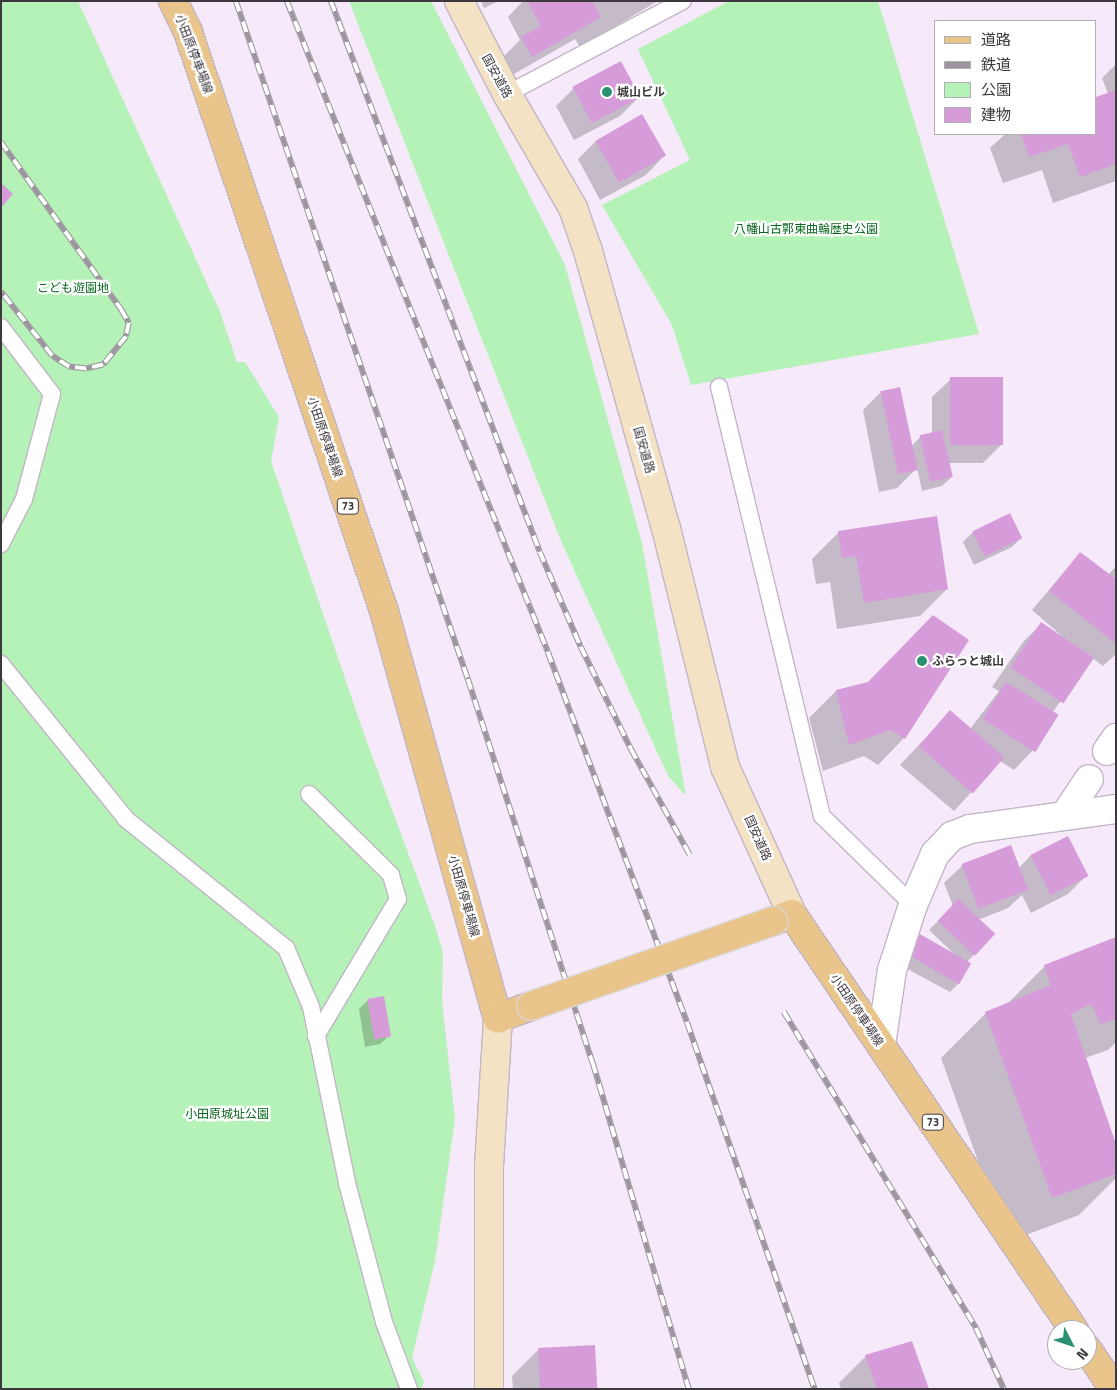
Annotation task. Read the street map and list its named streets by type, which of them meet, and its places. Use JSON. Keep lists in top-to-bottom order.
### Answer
{
  "streets": {
    "main road": ["小田原停車場線", "73"],
    "street": ["国安道路"]
  },
  "crossings": [
    ["小田原停車場線", "国安道路"]
  ],
  "parks": ["八幡山古郭東曲輪歴史公園", "こども遊園地", "小田原城址公園"],
  "places": ["城山ビル", "ふらっと城山"],
  "legend": [
    "道路",
    "鉄道",
    "公園",
    "建物"
  ],
  "north": "bottom right"
}
